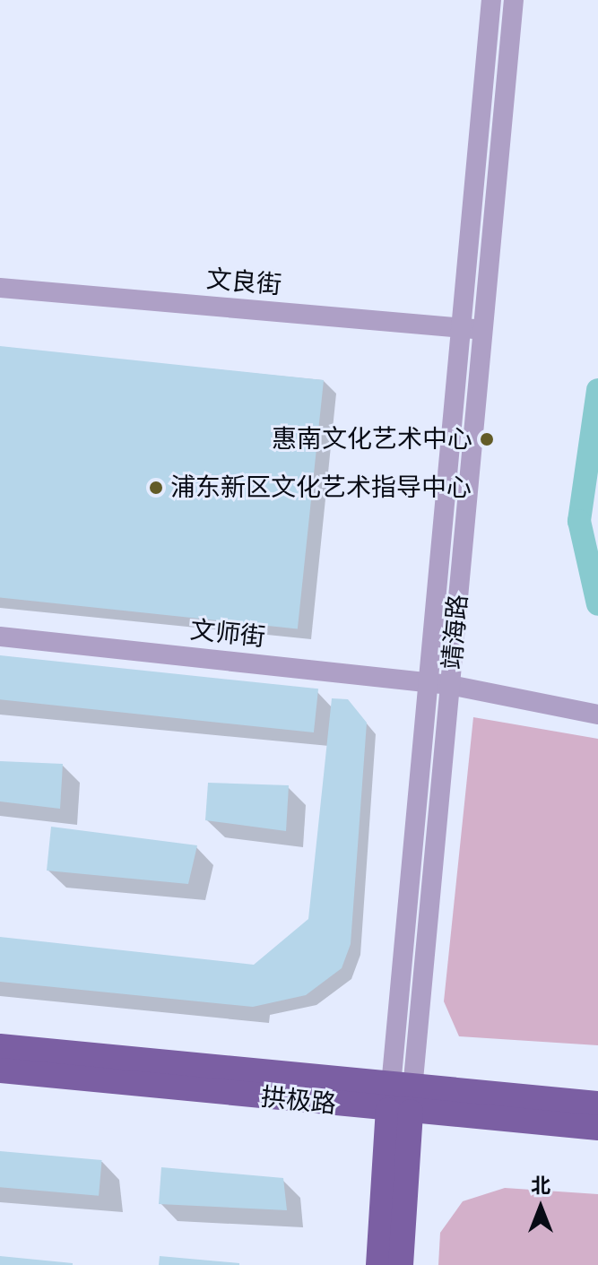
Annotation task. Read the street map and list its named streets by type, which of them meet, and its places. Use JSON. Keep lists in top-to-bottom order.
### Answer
{
  "streets": {
    "main road": ["靖海路", "拱极路"],
    "street": ["文良街", "文师街"]
  },
  "crossings": [
    ["文良街", "靖海路"],
    ["靖海路", "文师街"],
    ["靖海路", "拱极路"]
  ],
  "places": ["惠南文化艺术中心", "浦东新区文化艺术指导中心"],
  "north": "top"
}
